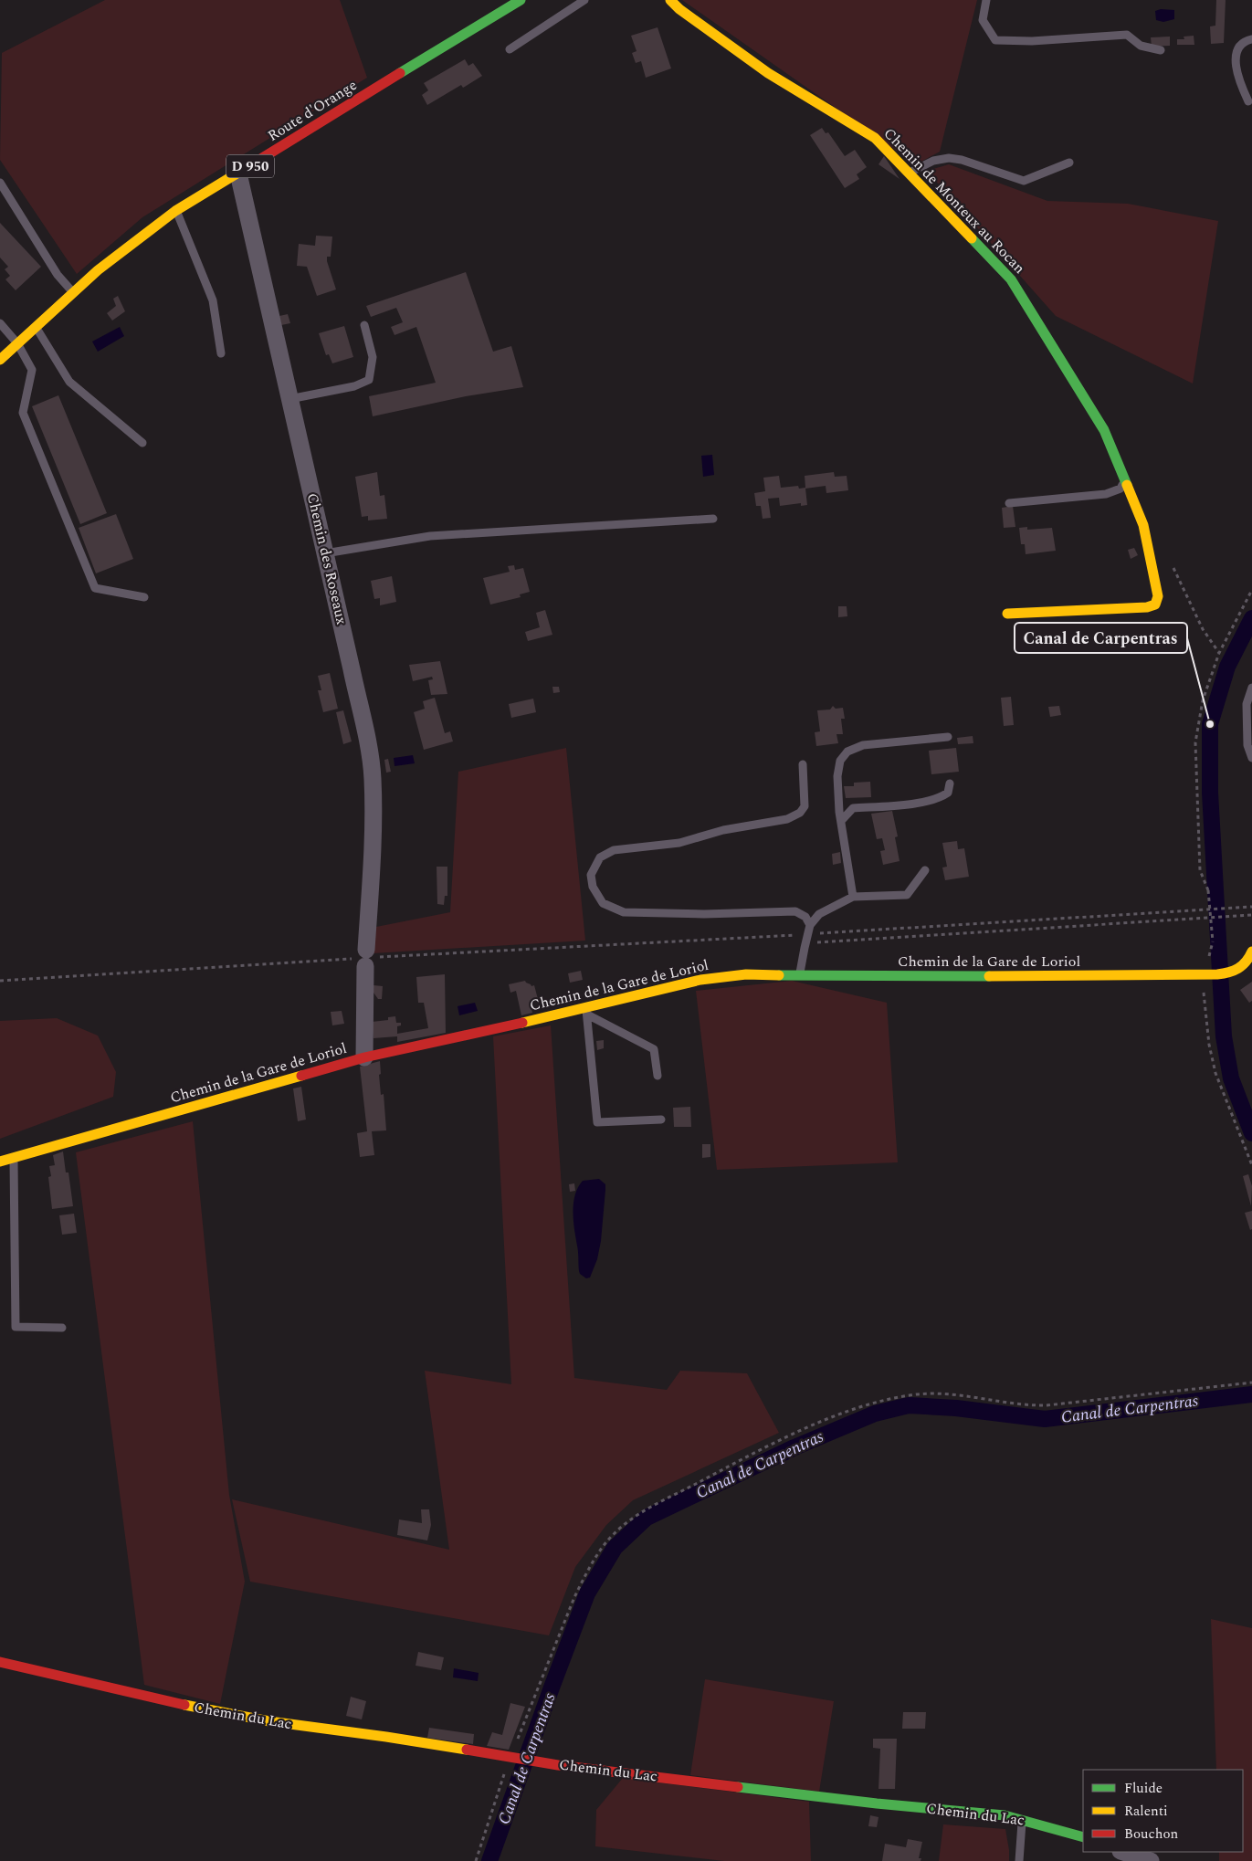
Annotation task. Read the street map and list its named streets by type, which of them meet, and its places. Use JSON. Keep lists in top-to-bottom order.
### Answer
{
  "streets": {
    "street": [
      "Route d'Orange",
      "D 950",
      "Chemin de Monteux au Rocan",
      "Chemin des Roseaux",
      "Chemin de la Gare de Loriol",
      "Chemin du Lac"
    ]
  },
  "crossings": [
    ["Route d'Orange", "Chemin des Roseaux"],
    ["Chemin des Roseaux", "Chemin de la Gare de Loriol"]
  ],
  "water": ["Canal de Carpentras"],
  "places": ["Canal de Carpentras"],
  "legend": ["Fluide", "Ralenti", "Bouchon"]
}
